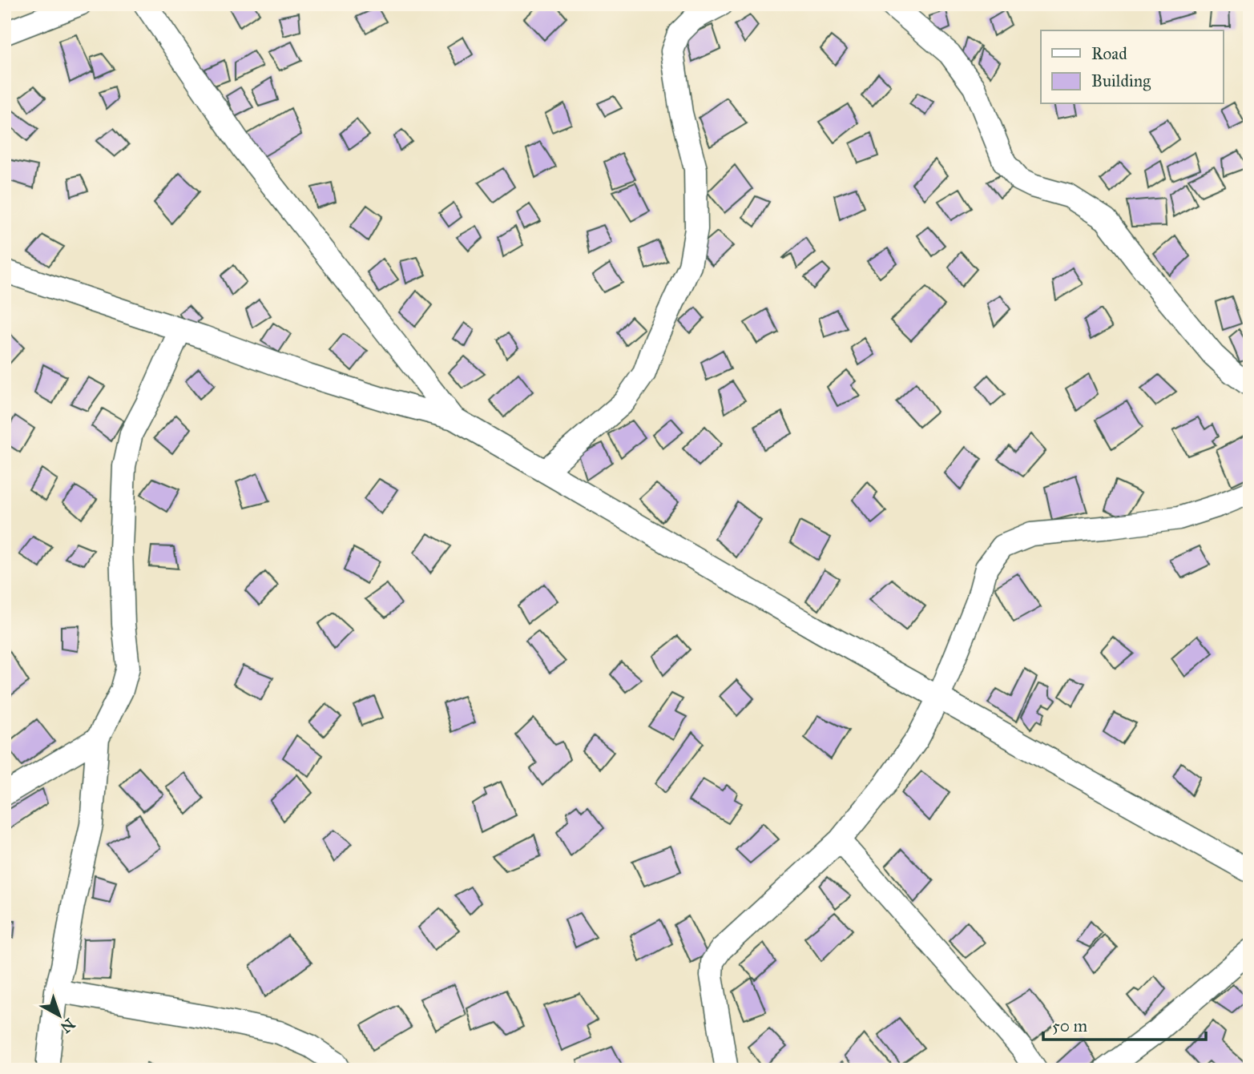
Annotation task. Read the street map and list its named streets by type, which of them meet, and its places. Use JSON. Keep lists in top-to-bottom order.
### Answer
{
  "legend": ["Road", "Building"],
  "scale_bar": "50 m",
  "north": "bottom right"
}
